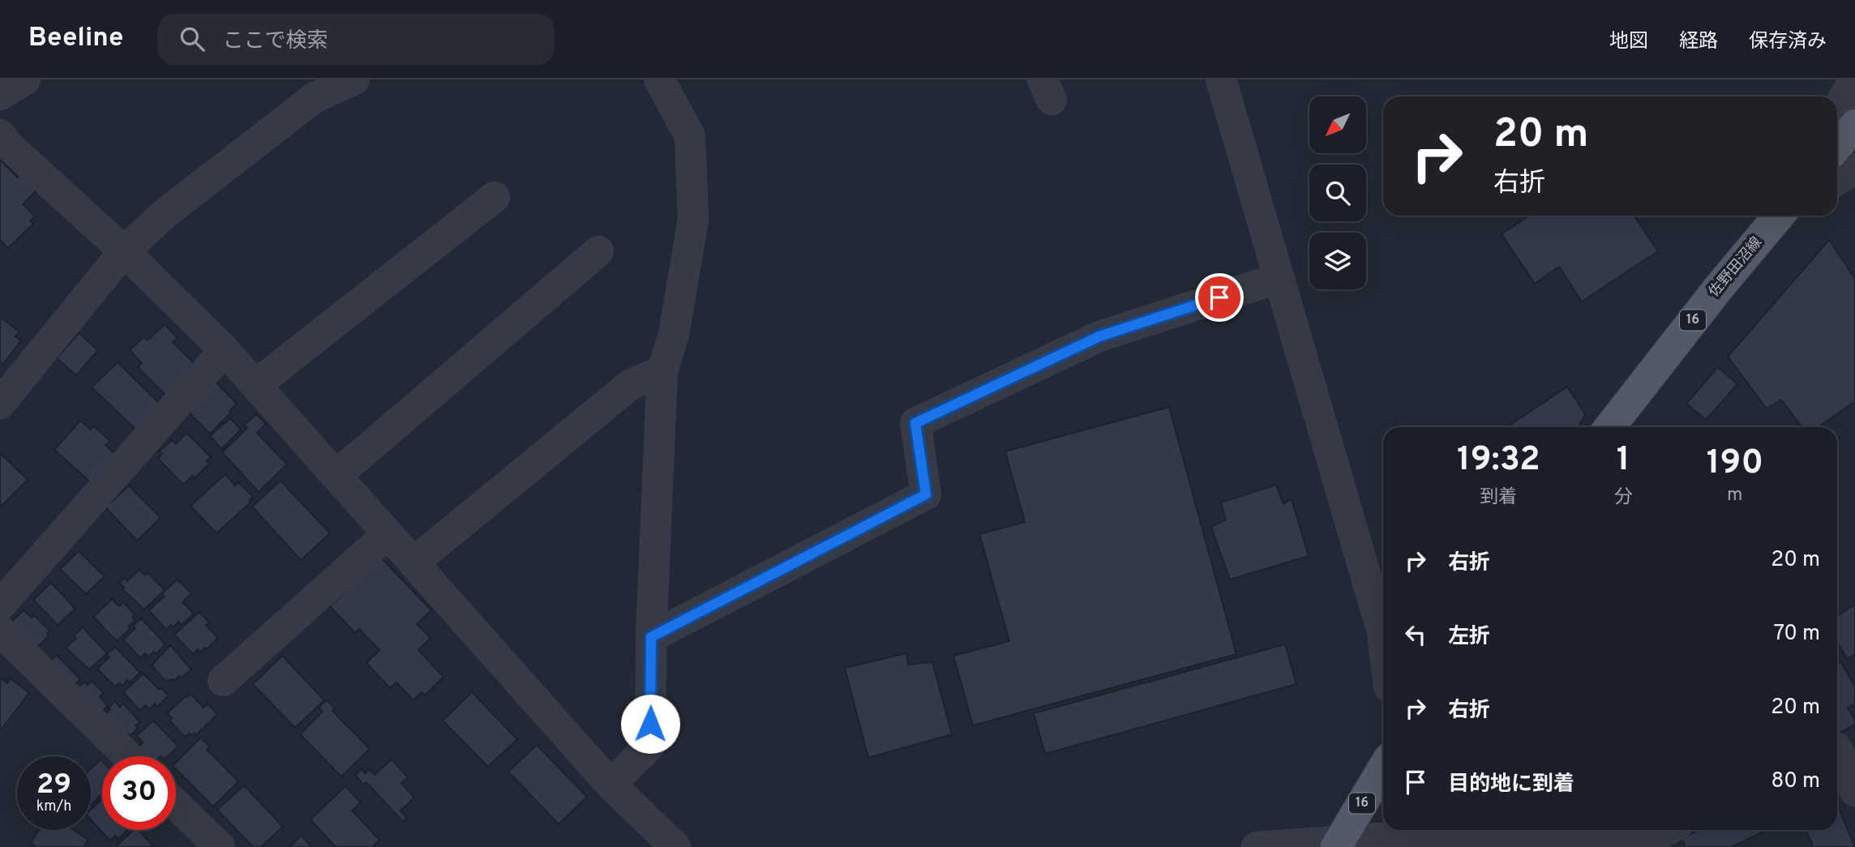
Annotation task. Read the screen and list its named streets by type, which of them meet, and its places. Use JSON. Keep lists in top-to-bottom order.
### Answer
{
  "streets": {
    "main road": ["佐野田沼線", "16"]
  },
  "north": "bottom left",
  "page": {
    "header": "Beeline",
    "search": "ここで検索",
    "nav": ["地図", "経路", "保存済み"],
    "turn": ["20 m", "右折"],
    "eta": [
      "19:32",
      "到着",
      "1",
      "分",
      "190",
      "m"
    ],
    "list": [
      {
        "name": "右折",
        "value": "20 m"
      },
      {
        "name": "左折",
        "value": "70 m"
      },
      {
        "name": "右折",
        "value": "20 m"
      },
      {
        "name": "目的地に到着",
        "value": "80 m"
      }
    ],
    "speed": "29 km/h",
    "limit": "30"
  }
}
